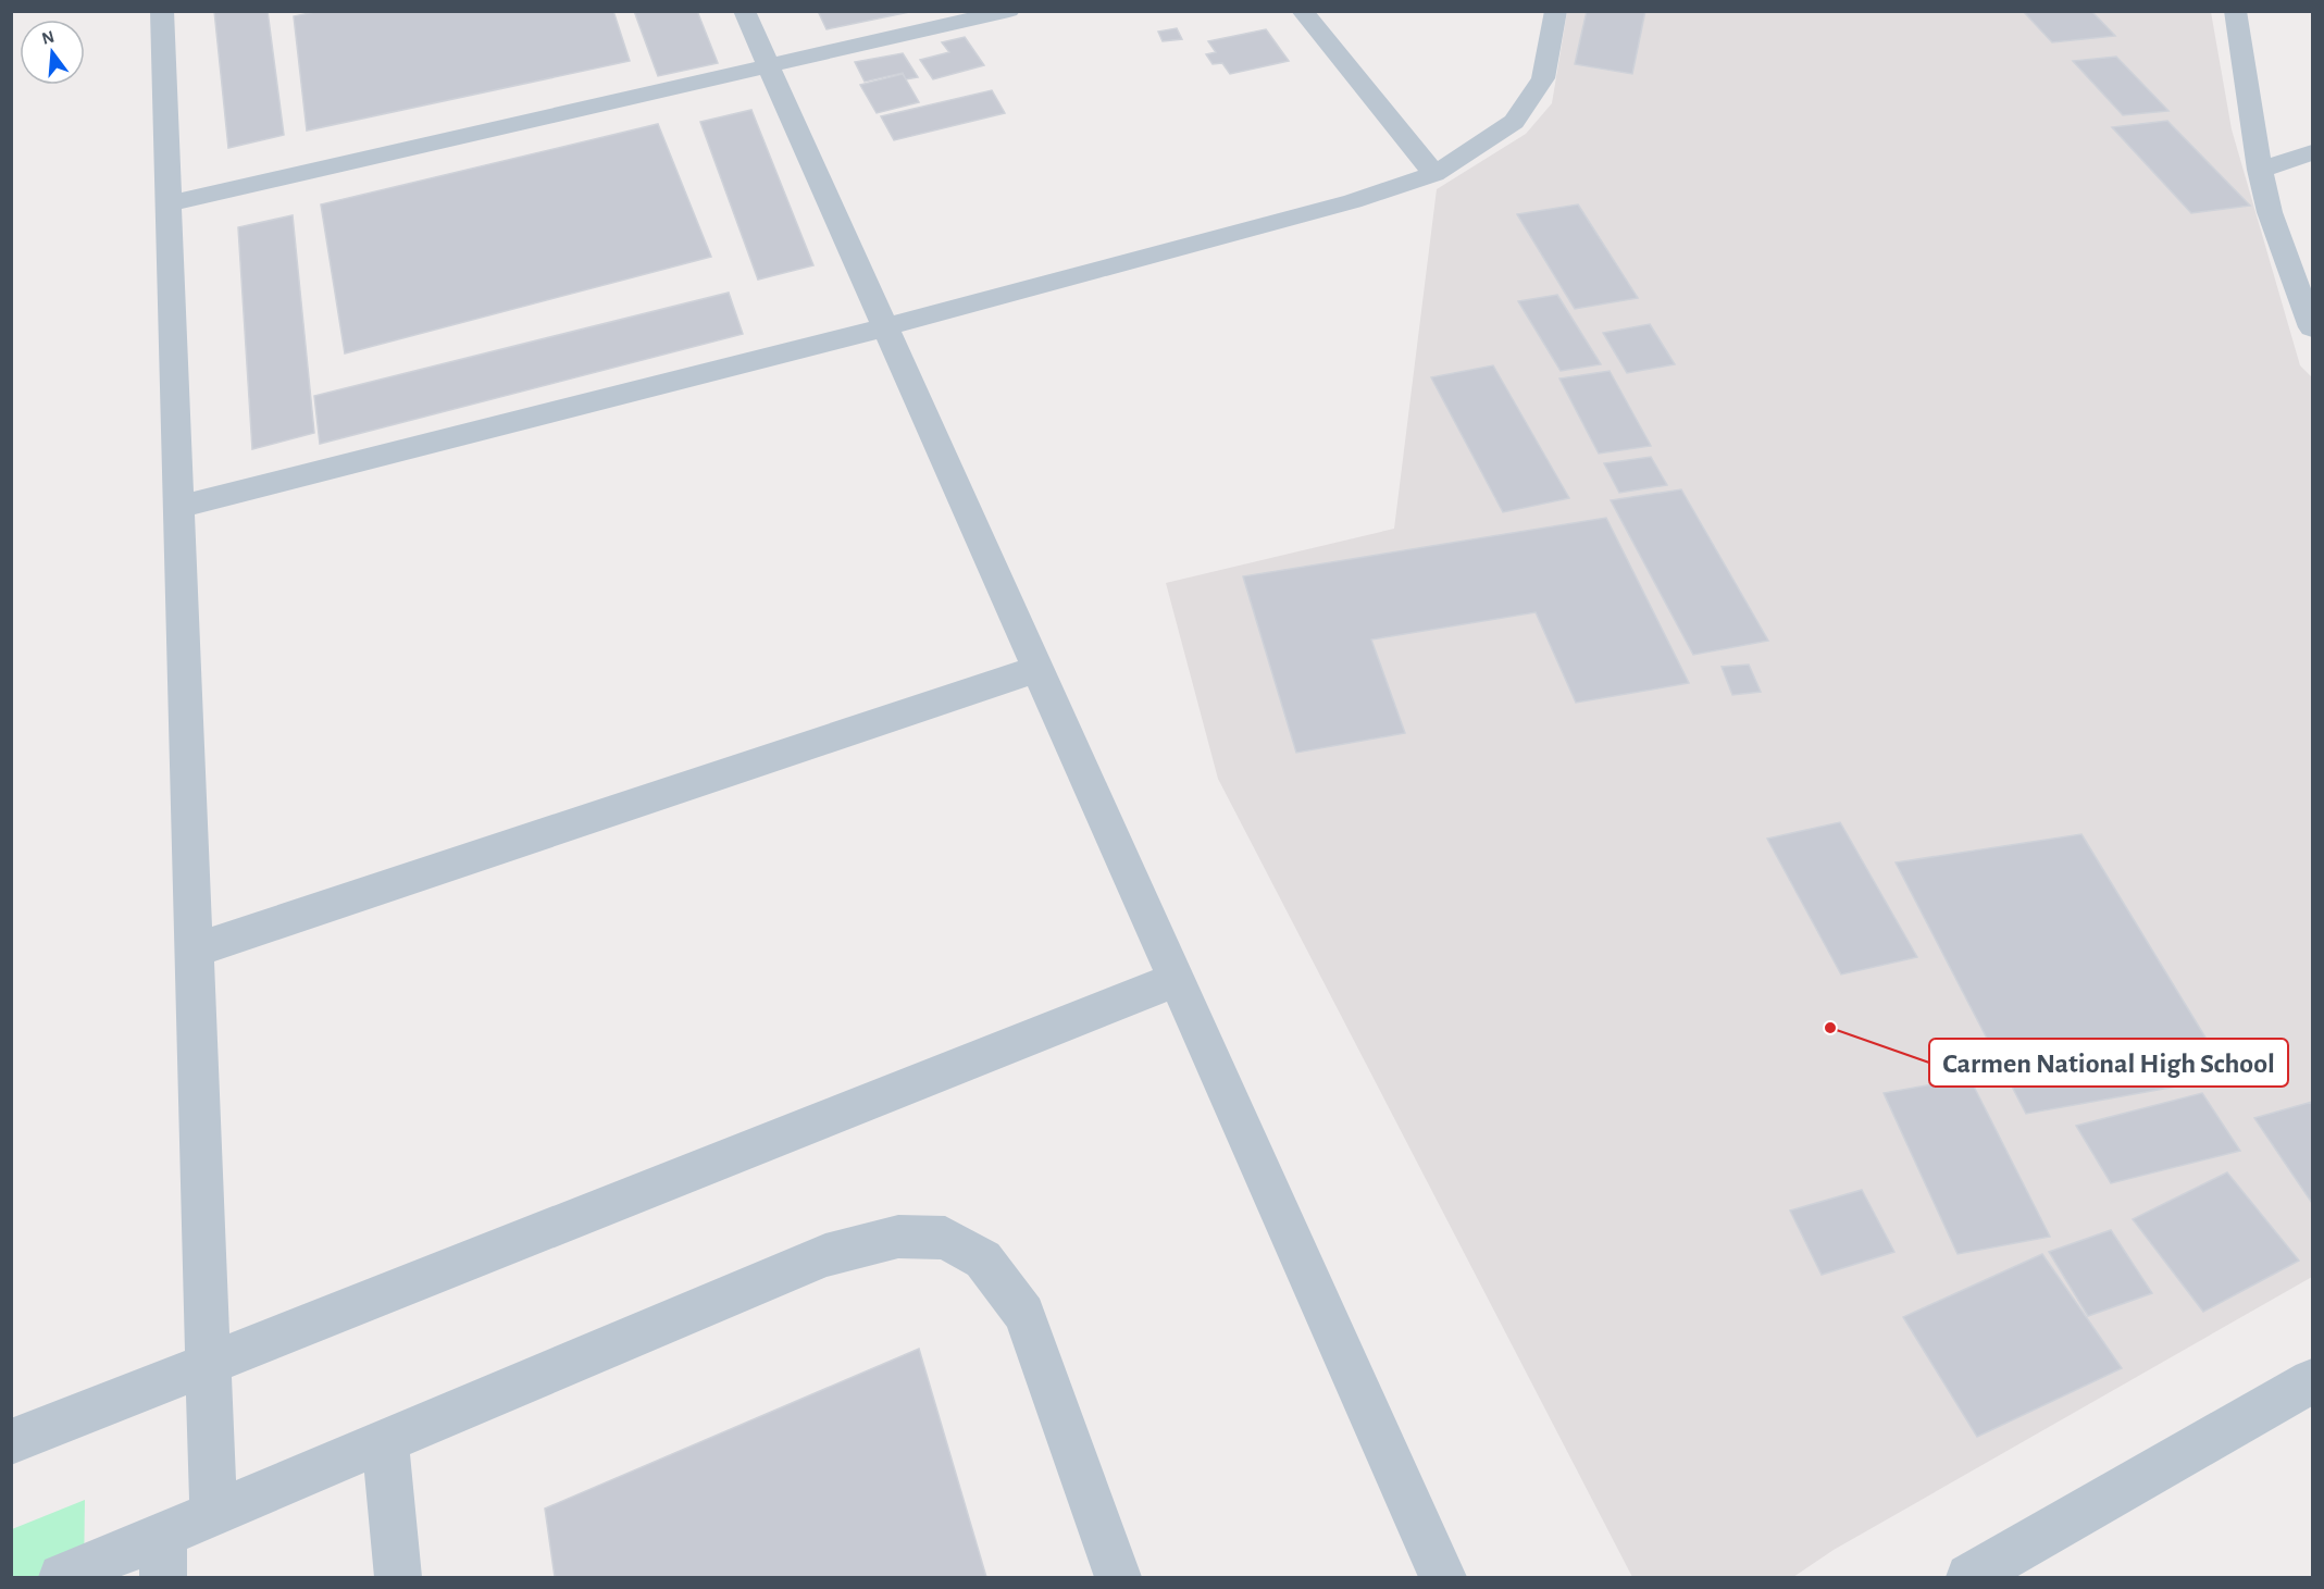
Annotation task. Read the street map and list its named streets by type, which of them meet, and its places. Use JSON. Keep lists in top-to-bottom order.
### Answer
{
  "places": ["Carmen National High School"],
  "north": "top"
}
